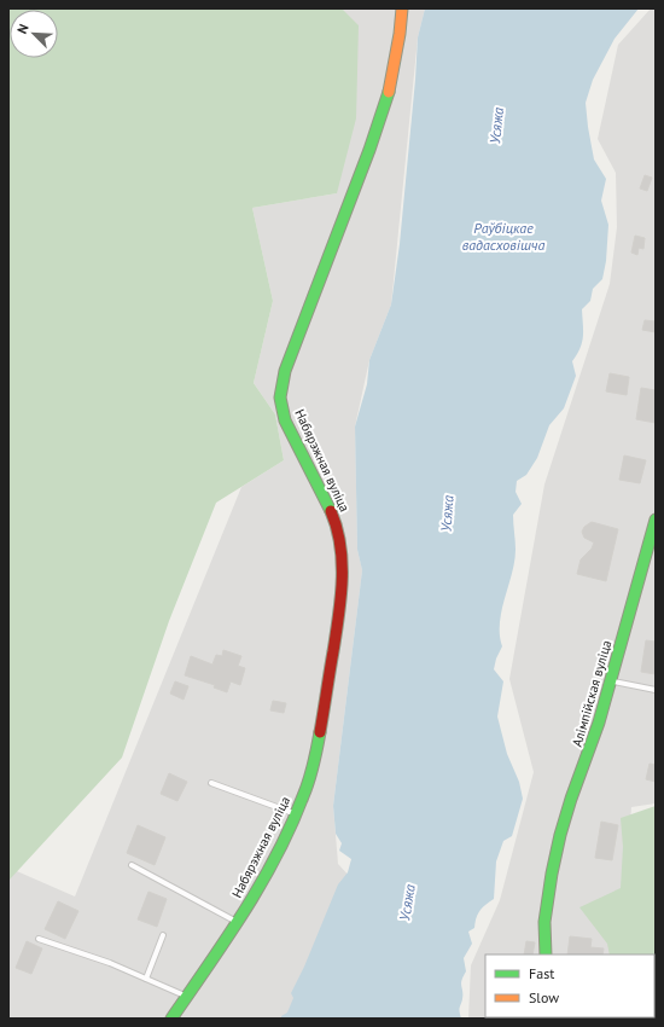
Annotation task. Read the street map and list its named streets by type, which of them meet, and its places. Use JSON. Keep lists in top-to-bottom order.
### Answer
{
  "streets": {
    "street": ["Набярэжная вуліца", "Алімпійская вуліца"]
  },
  "water": ["Усяжа", "Раўбіцкае вадасховішча"],
  "legend": ["Fast", "Slow"],
  "north": "top left"
}
